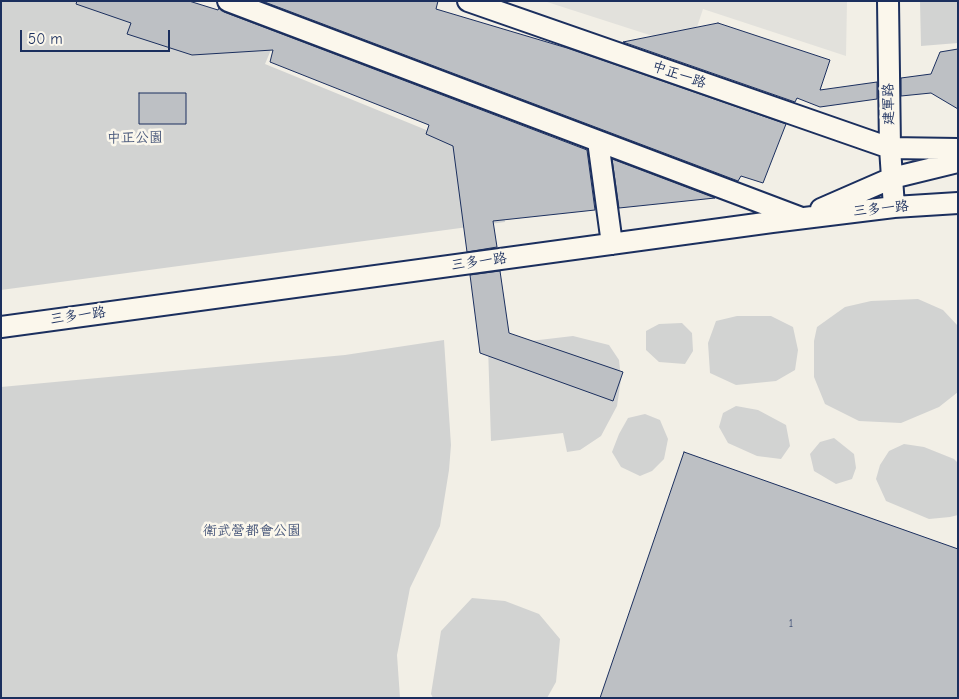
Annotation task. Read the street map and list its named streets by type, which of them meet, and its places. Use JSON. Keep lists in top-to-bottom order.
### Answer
{
  "streets": {
    "street": ["中正一路", "建軍路", "三多一路"]
  },
  "crossings": [
    ["中正一路", "建軍路"],
    ["建軍路", "三多一路"]
  ],
  "parks": ["中正公園", "衛武營都會公園"],
  "house_numbers": ["1"],
  "scale_bar": "50 m"
}
